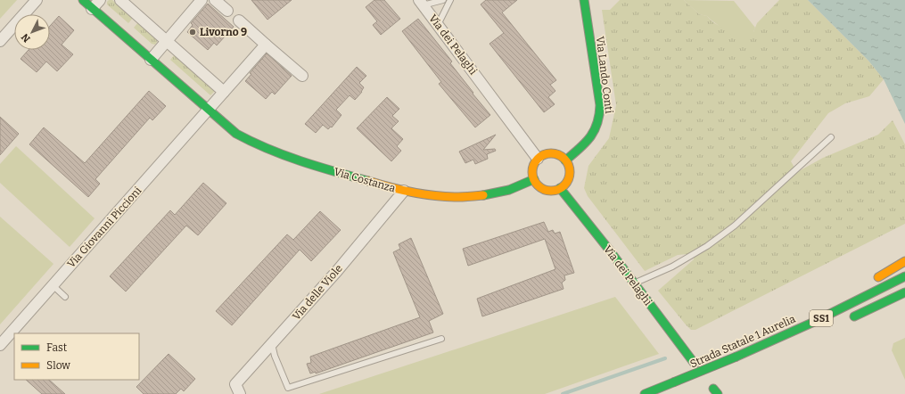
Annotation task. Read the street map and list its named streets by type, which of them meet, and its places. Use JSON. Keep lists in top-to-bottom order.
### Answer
{
  "streets": {
    "main road": [
      "Via dei Pelaghi",
      "Via Lando Conti",
      "Via Costanza",
      "SS1",
      "Strada Statale 1 Aurelia"
    ],
    "street": ["Via Giovanni Piccioni", "Via delle Viole"]
  },
  "crossings": [
    ["Via dei Pelaghi", "Via Lando Conti"],
    ["Via dei Pelaghi", "Via Costanza"],
    ["Via Lando Conti", "Via Costanza"],
    ["Via Costanza", "Via Giovanni Piccioni"],
    ["Via Costanza", "Via delle Viole"]
  ],
  "places": ["Livorno 9"],
  "legend": ["Fast", "Slow"],
  "north": "bottom left"
}
